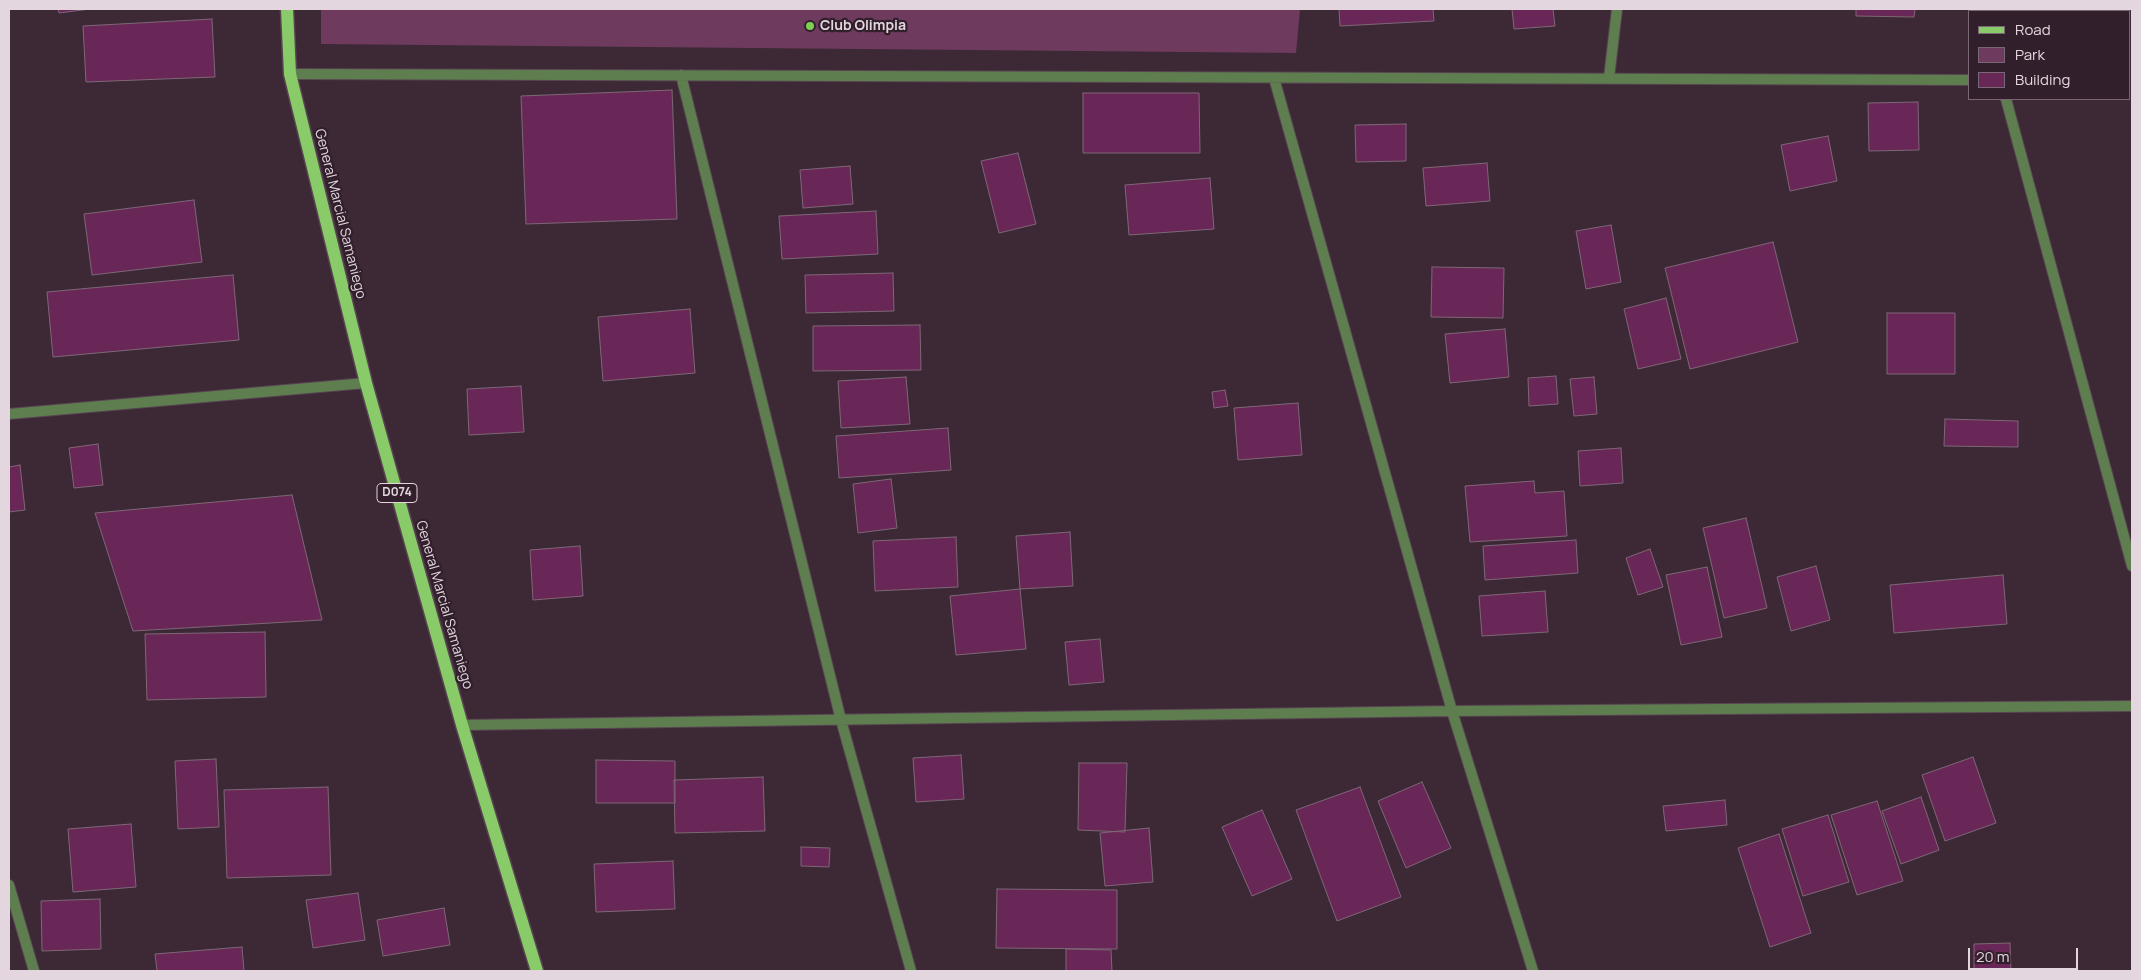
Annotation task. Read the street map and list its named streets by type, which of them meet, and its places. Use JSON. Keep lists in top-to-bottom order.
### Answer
{
  "streets": {
    "main road": ["General Marcial Samaniego", "D074"]
  },
  "places": ["Club Olimpia"],
  "legend": ["Road", "Park", "Building"],
  "scale_bar": "20 m"
}
